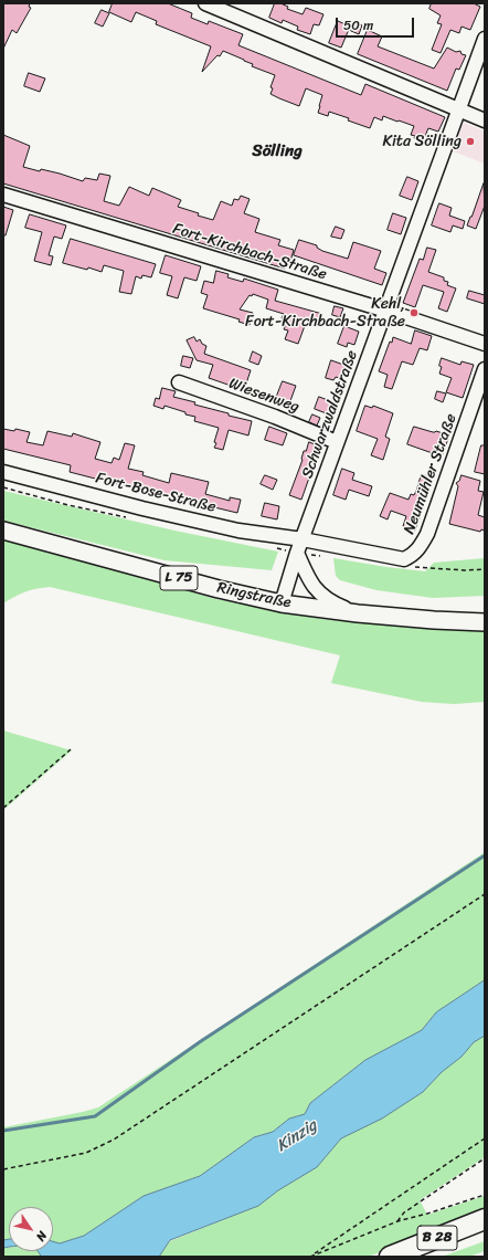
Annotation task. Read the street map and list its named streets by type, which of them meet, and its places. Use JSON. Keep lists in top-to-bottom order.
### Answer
{
  "streets": {
    "highway": ["B 28"],
    "main road": ["L 75", "Ringstraße"],
    "street": [
      "Fort-Kirchbach-Straße",
      "Wiesenweg",
      "Schwarzwaldstraße",
      "Neumühler Straße",
      "Fort-Bose-Straße"
    ]
  },
  "crossings": [
    ["Fort-Kirchbach-Straße", "Schwarzwaldstraße"],
    ["Wiesenweg", "Schwarzwaldstraße"],
    ["Schwarzwaldstraße", "Neumühler Straße"],
    ["Schwarzwaldstraße", "Fort-Bose-Straße"],
    ["Schwarzwaldstraße", "Ringstraße"],
    ["Neumühler Straße", "Fort-Bose-Straße"]
  ],
  "districts": ["Sölling"],
  "water": ["Kinzig"],
  "places": ["Kita Sölling", "Kehl, Fort-Kirchbach-Straße"],
  "scale_bar": "50 m",
  "north": "bottom right"
}
